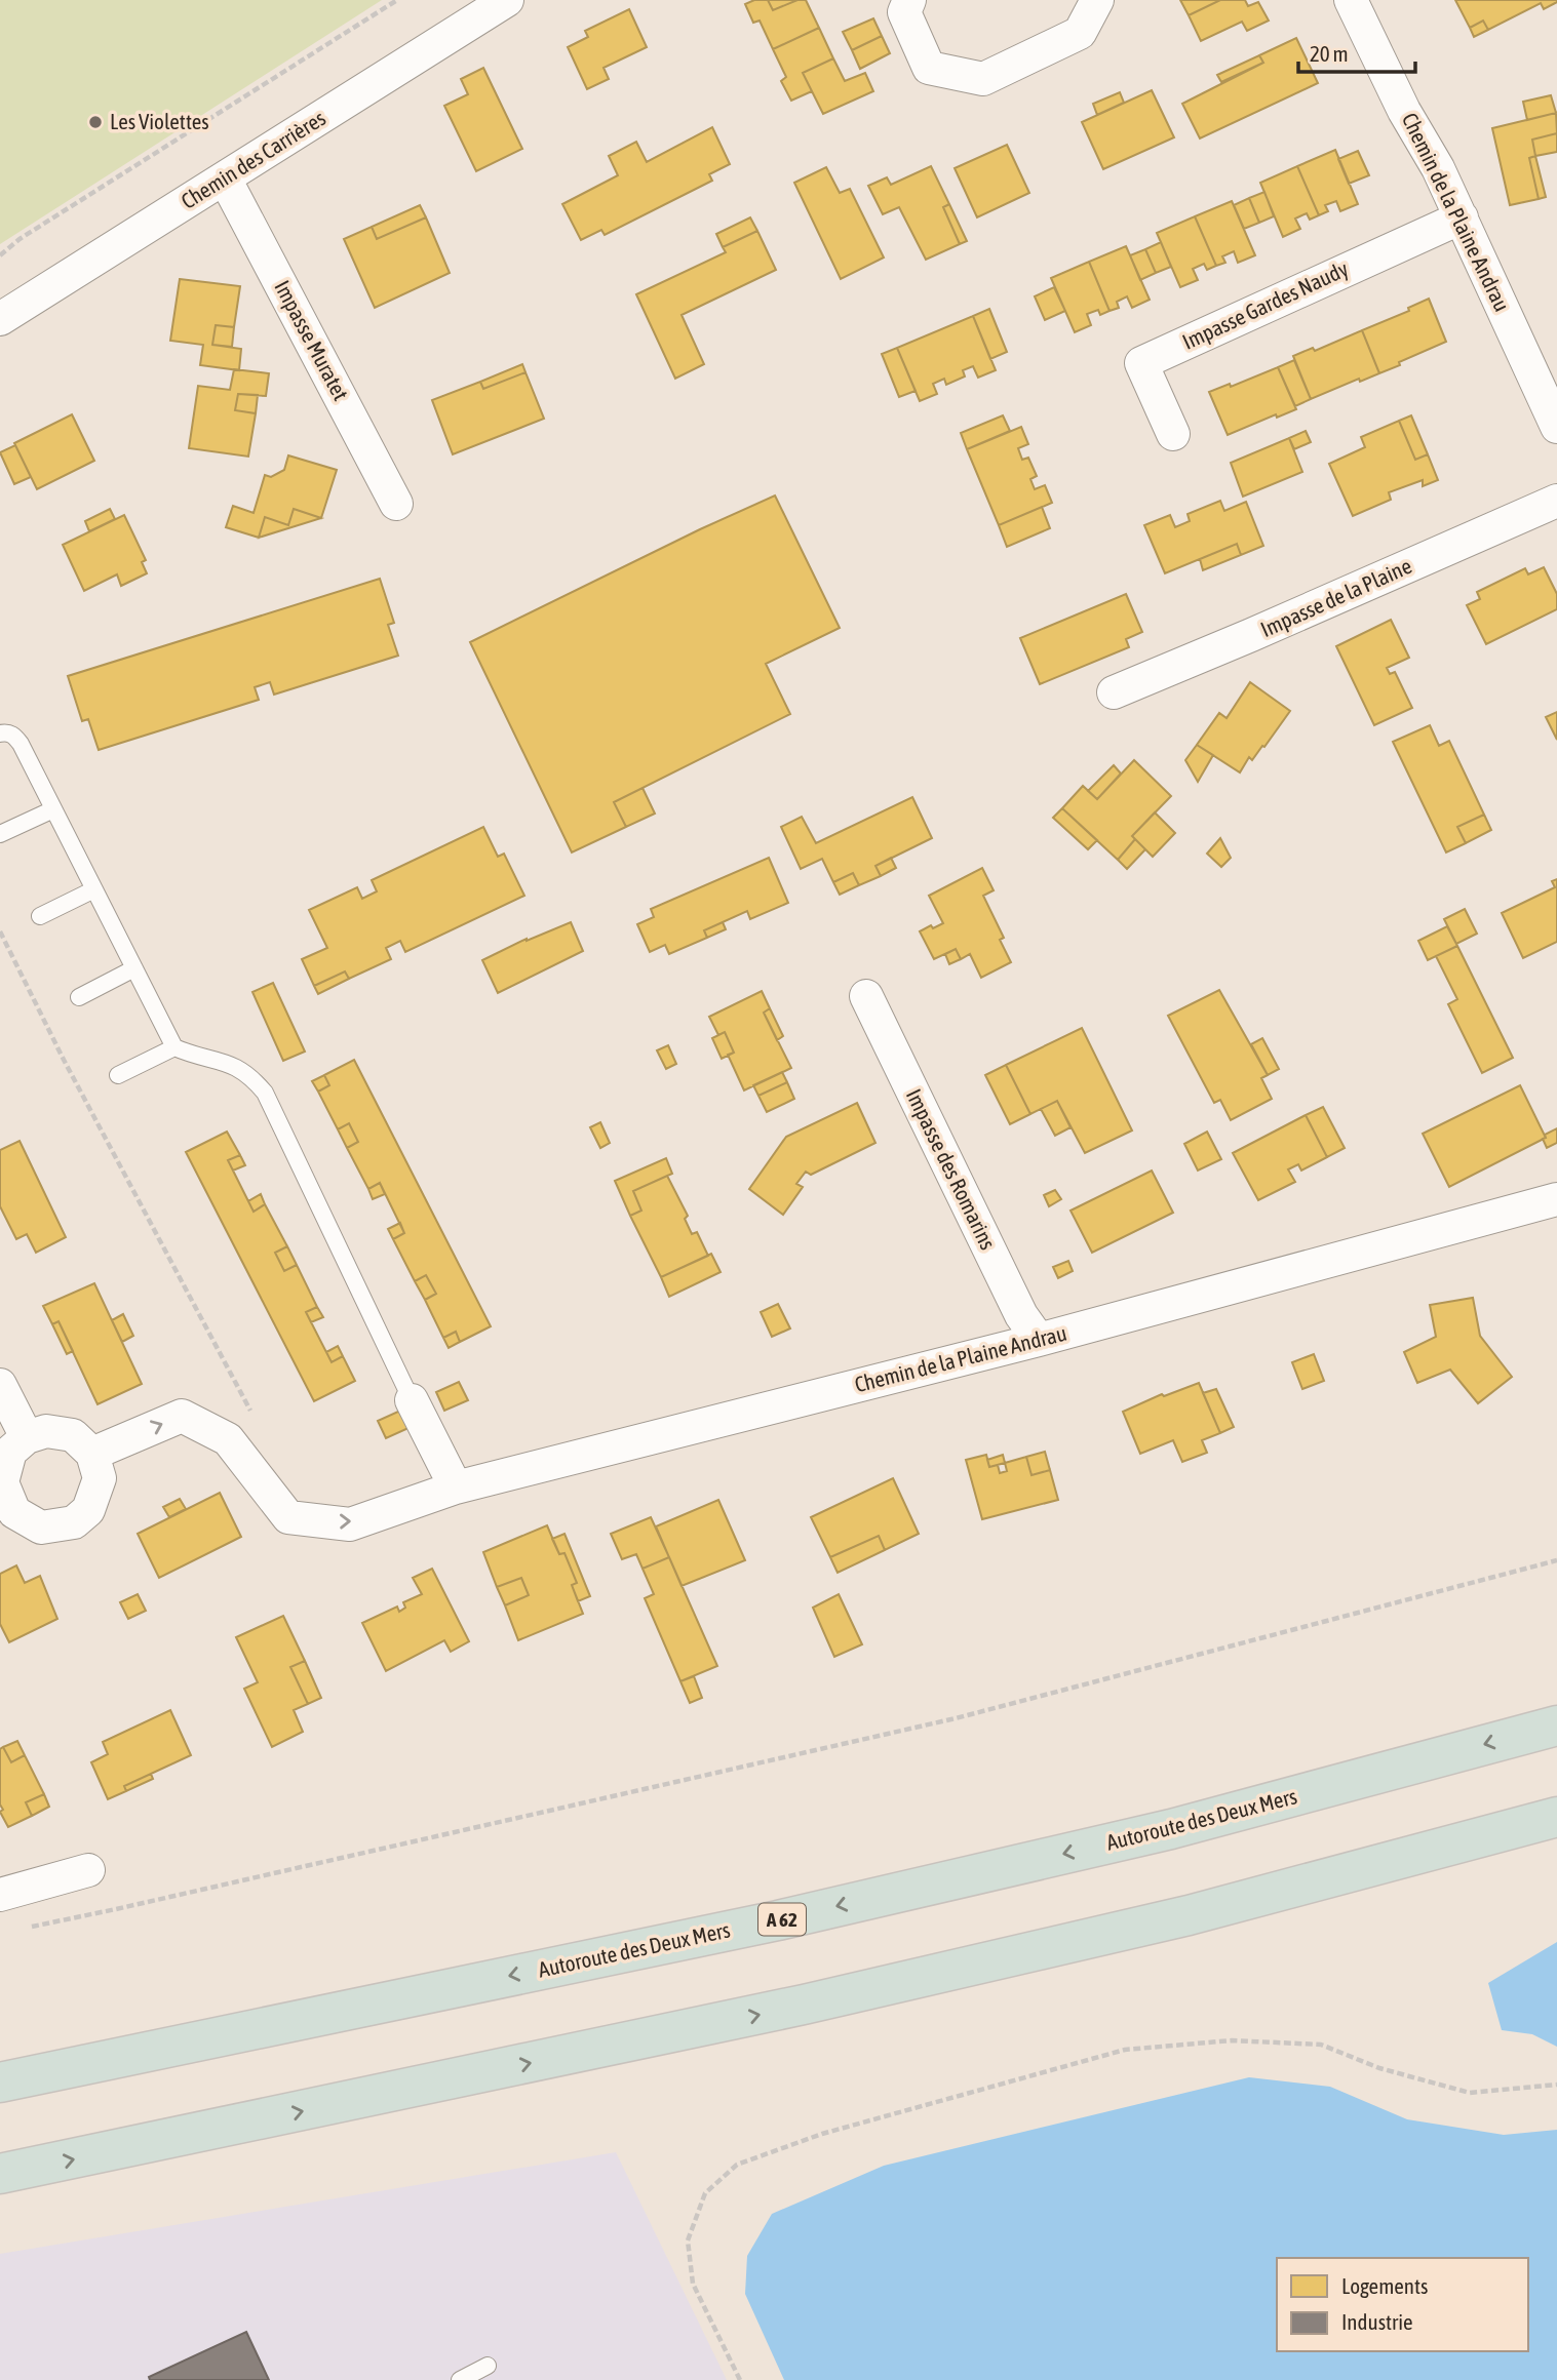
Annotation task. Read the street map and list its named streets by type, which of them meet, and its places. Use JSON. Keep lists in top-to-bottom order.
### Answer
{
  "streets": {
    "highway": ["Autoroute des Deux Mers", "A 62"],
    "street": [
      "Chemin des Carrières",
      "Chemin de la Plaine Andrau",
      "Impasse Gardes Naudy",
      "Impasse Muratet",
      "Impasse de la Plaine",
      "Impasse des Romarins"
    ]
  },
  "crossings": [
    ["Chemin des Carrières", "Impasse Muratet"],
    ["Chemin de la Plaine Andrau", "Impasse Gardes Naudy"],
    ["Chemin de la Plaine Andrau", "Impasse des Romarins"]
  ],
  "places": ["Les Violettes"],
  "legend": ["Logements", "Industrie"],
  "scale_bar": "20 m"
}
